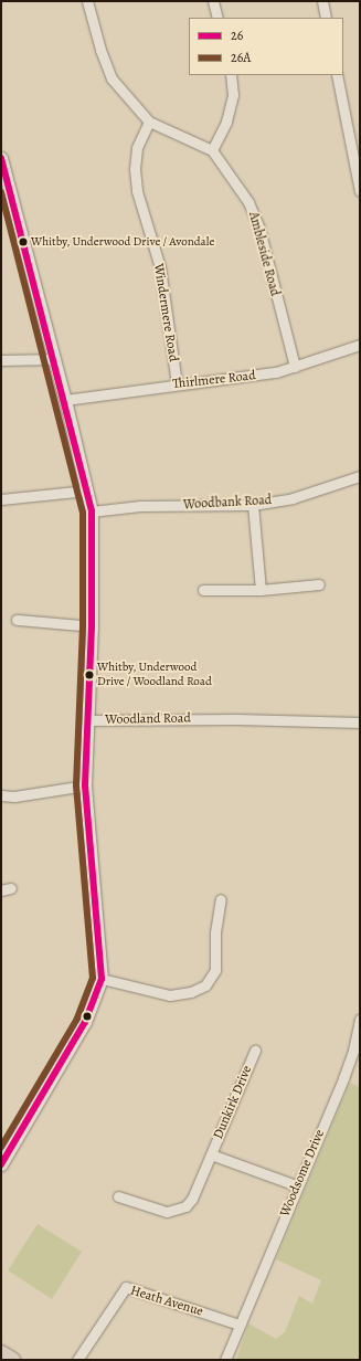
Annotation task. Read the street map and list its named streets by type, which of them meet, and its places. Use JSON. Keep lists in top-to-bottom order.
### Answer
{
  "streets": {
    "street": [
      "Ambleside Road",
      "Windermere Road",
      "Thirlmere Road",
      "Woodbank Road",
      "Woodland Road",
      "Dunkirk Drive",
      "Woodsome Drive",
      "Heath Avenue"
    ]
  },
  "crossings": [
    ["Ambleside Road", "Windermere Road"],
    ["Ambleside Road", "Thirlmere Road"],
    ["Windermere Road", "Thirlmere Road"],
    ["Dunkirk Drive", "Woodsome Drive"],
    ["Woodsome Drive", "Heath Avenue"]
  ],
  "places": ["Whitby, Underwood Drive / Avondale", "Whitby, Underwood Drive / Woodland Road"],
  "lines": ["transit line 26", "transit line 26A"],
  "legend": ["26", "26A"]
}
